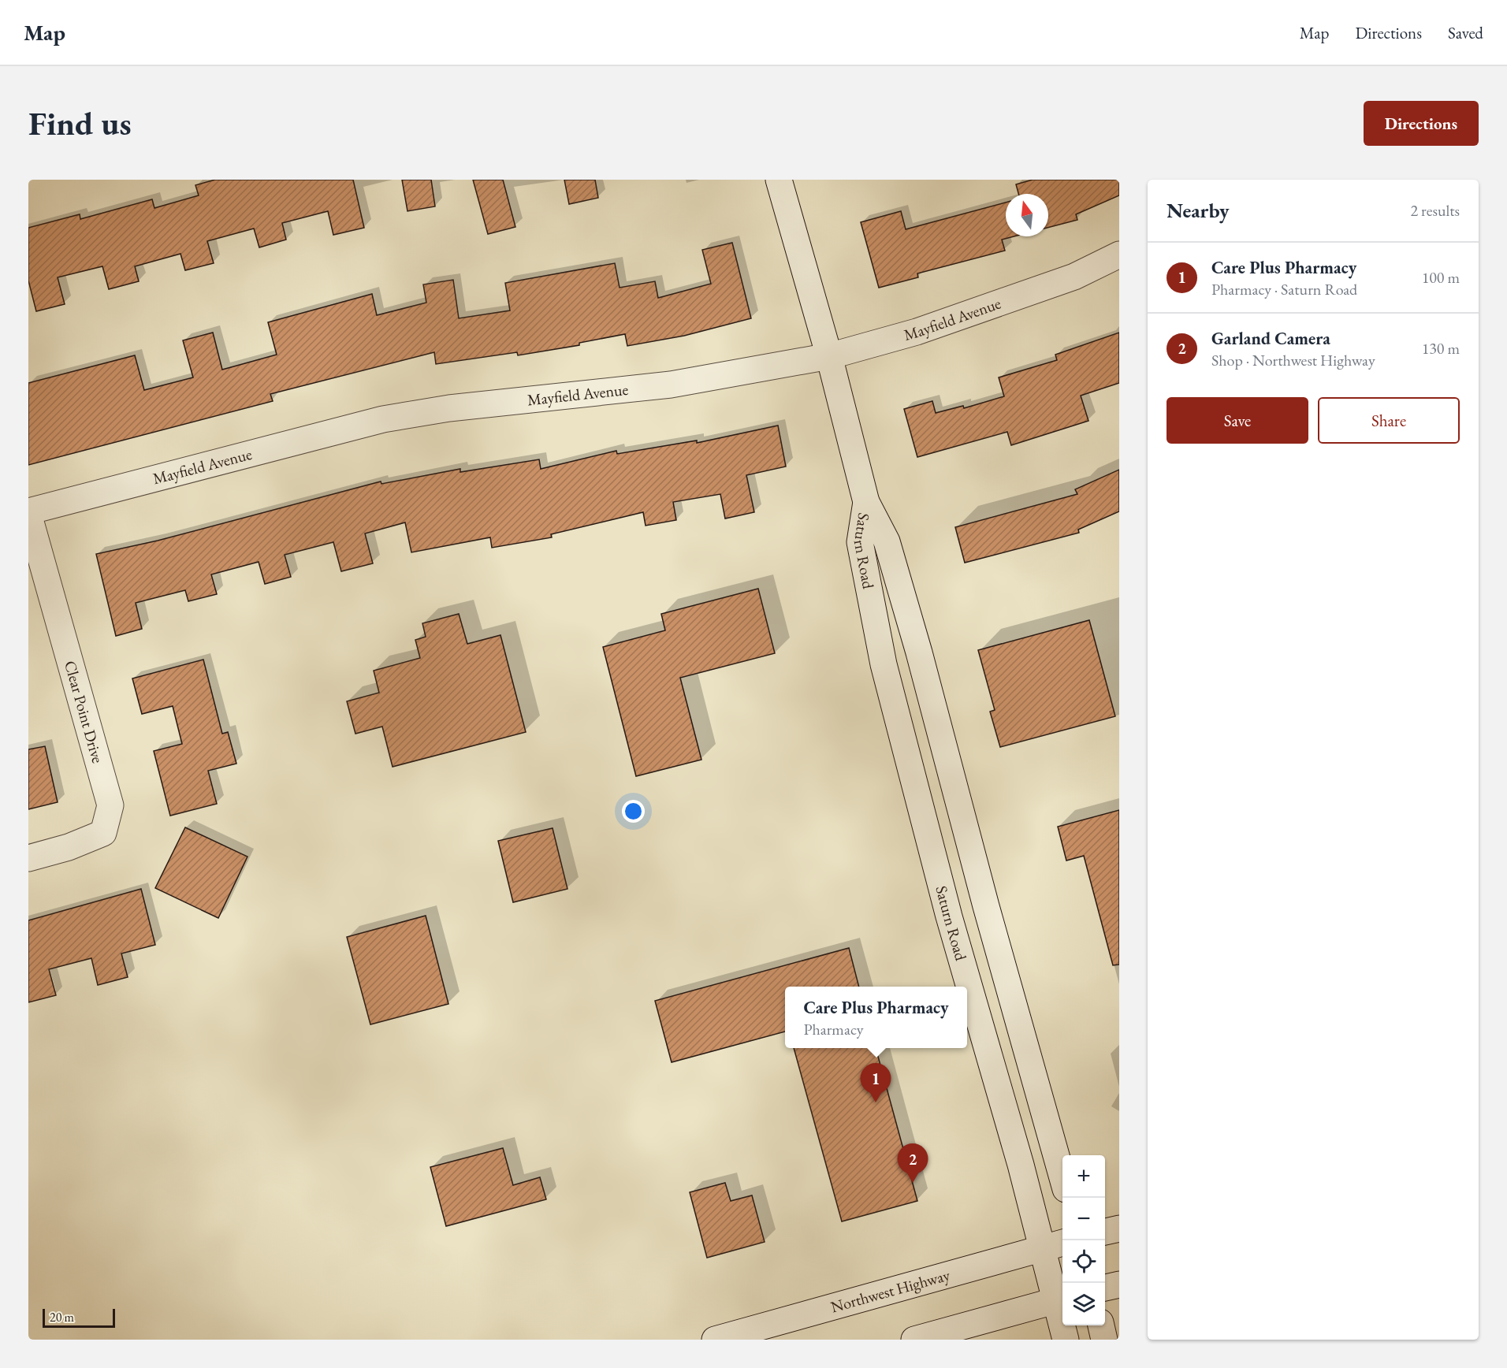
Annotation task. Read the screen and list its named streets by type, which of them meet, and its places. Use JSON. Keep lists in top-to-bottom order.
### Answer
{
  "streets": {
    "street": [
      "Mayfield Avenue",
      "Saturn Road",
      "Clear Point Drive",
      "Northwest Highway"
    ]
  },
  "crossings": [
    ["Mayfield Avenue", "Saturn Road"],
    ["Mayfield Avenue", "Clear Point Drive"],
    ["Saturn Road", "Northwest Highway"]
  ],
  "scale_bar": "20 m",
  "north": "top",
  "page": {
    "header": "Map",
    "nav": ["Map", "Directions", "Saved"],
    "buttons": [
      "Directions",
      ["Save", "Share"]
    ],
    "title": "Find us",
    "heading": ["Nearby", "2 results"],
    "list": [
      {
        "mark": "1",
        "name": "Care Plus Pharmacy",
        "note": "Pharmacy · Saturn Road",
        "value": "100 m"
      },
      {
        "mark": "2",
        "name": "Garland Camera",
        "note": "Shop · Northwest Highway",
        "value": "130 m"
      }
    ],
    "popup": ["Care Plus Pharmacy", "Pharmacy"],
    "pins": ["1", "2"],
    "map_buttons": ["+", "−"],
    "scale": "20 m"
  }
}
